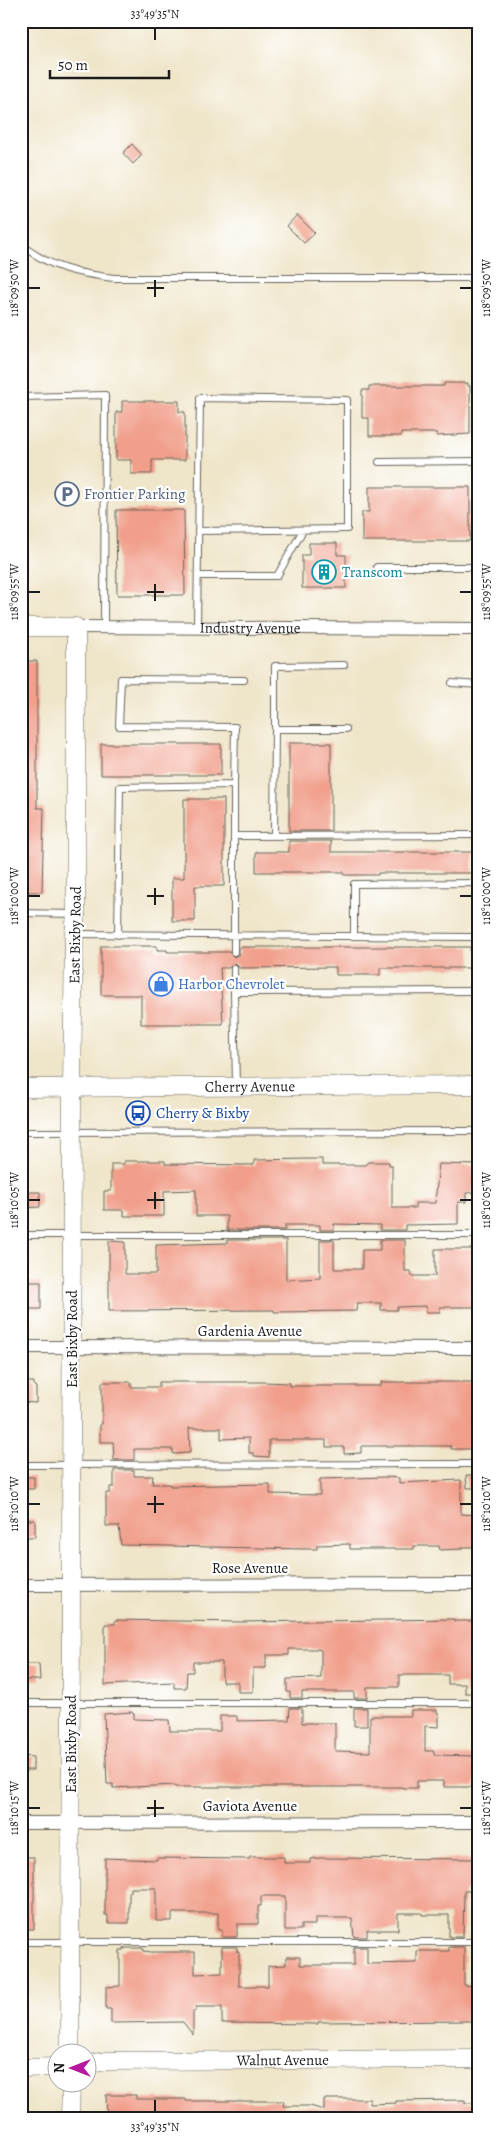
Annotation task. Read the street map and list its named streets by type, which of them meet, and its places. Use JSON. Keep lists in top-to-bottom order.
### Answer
{
  "streets": {
    "street": [
      "Industry Avenue",
      "East Bixby Road",
      "Cherry Avenue",
      "Gardenia Avenue",
      "Rose Avenue",
      "Gaviota Avenue",
      "Walnut Avenue"
    ]
  },
  "crossings": [
    ["Industry Avenue", "East Bixby Road"],
    ["East Bixby Road", "Cherry Avenue"],
    ["East Bixby Road", "Gardenia Avenue"],
    ["East Bixby Road", "Rose Avenue"],
    ["East Bixby Road", "Gaviota Avenue"]
  ],
  "places": {
    "parking": ["Frontier Parking"],
    "building": ["Transcom"],
    "shop": ["Harbor Chevrolet"],
    "bus stop": ["Cherry & Bixby"]
  },
  "scale_bar": "50 m",
  "north": "left",
  "coordinates": [
    "33°49'35\"N",
    "118°09'50\"W",
    "118°09'55\"W",
    "118°10'00\"W",
    "118°10'05\"W",
    "118°10'10\"W",
    "118°10'15\"W"
  ]
}
